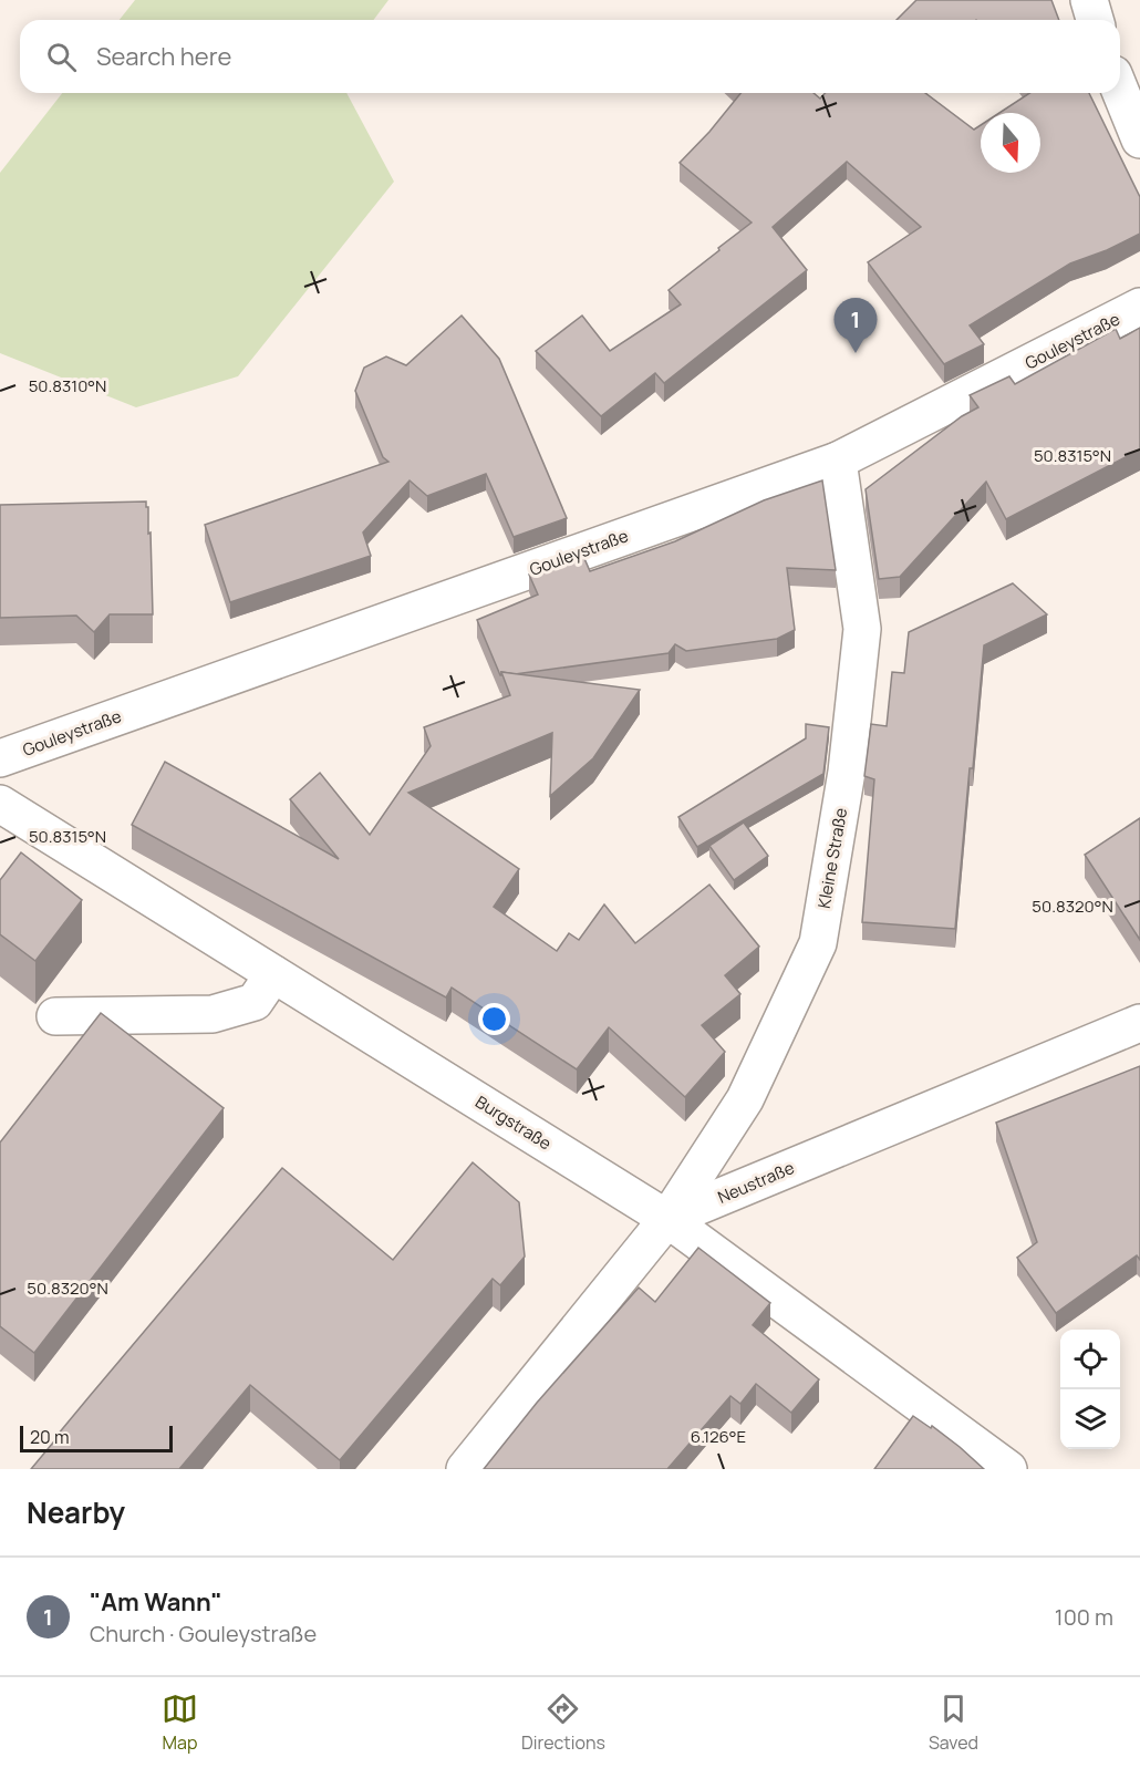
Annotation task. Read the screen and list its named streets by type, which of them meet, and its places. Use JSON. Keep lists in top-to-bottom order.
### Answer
{
  "streets": {
    "street": [
      "Gouleystraße",
      "Kleine Straße",
      "Burgstraße",
      "Neustraße"
    ]
  },
  "crossings": [
    ["Gouleystraße", "Kleine Straße"],
    ["Kleine Straße", "Burgstraße"],
    ["Kleine Straße", "Neustraße"],
    ["Burgstraße", "Neustraße"]
  ],
  "scale_bar": "20 m",
  "north": "bottom",
  "page": {
    "search": "Search here",
    "pins": "1",
    "scale": "20 m",
    "heading": "Nearby",
    "list": [
      {
        "mark": "1",
        "name": "\"Am Wann\"",
        "note": "Church · Gouleystraße",
        "value": "100 m"
      }
    ],
    "nav": ["Map", "Directions", "Saved"]
  },
  "coordinates": [
    "50.8310°N",
    "50.8315°N",
    "50.8320°N",
    "6.126°E"
  ]
}
